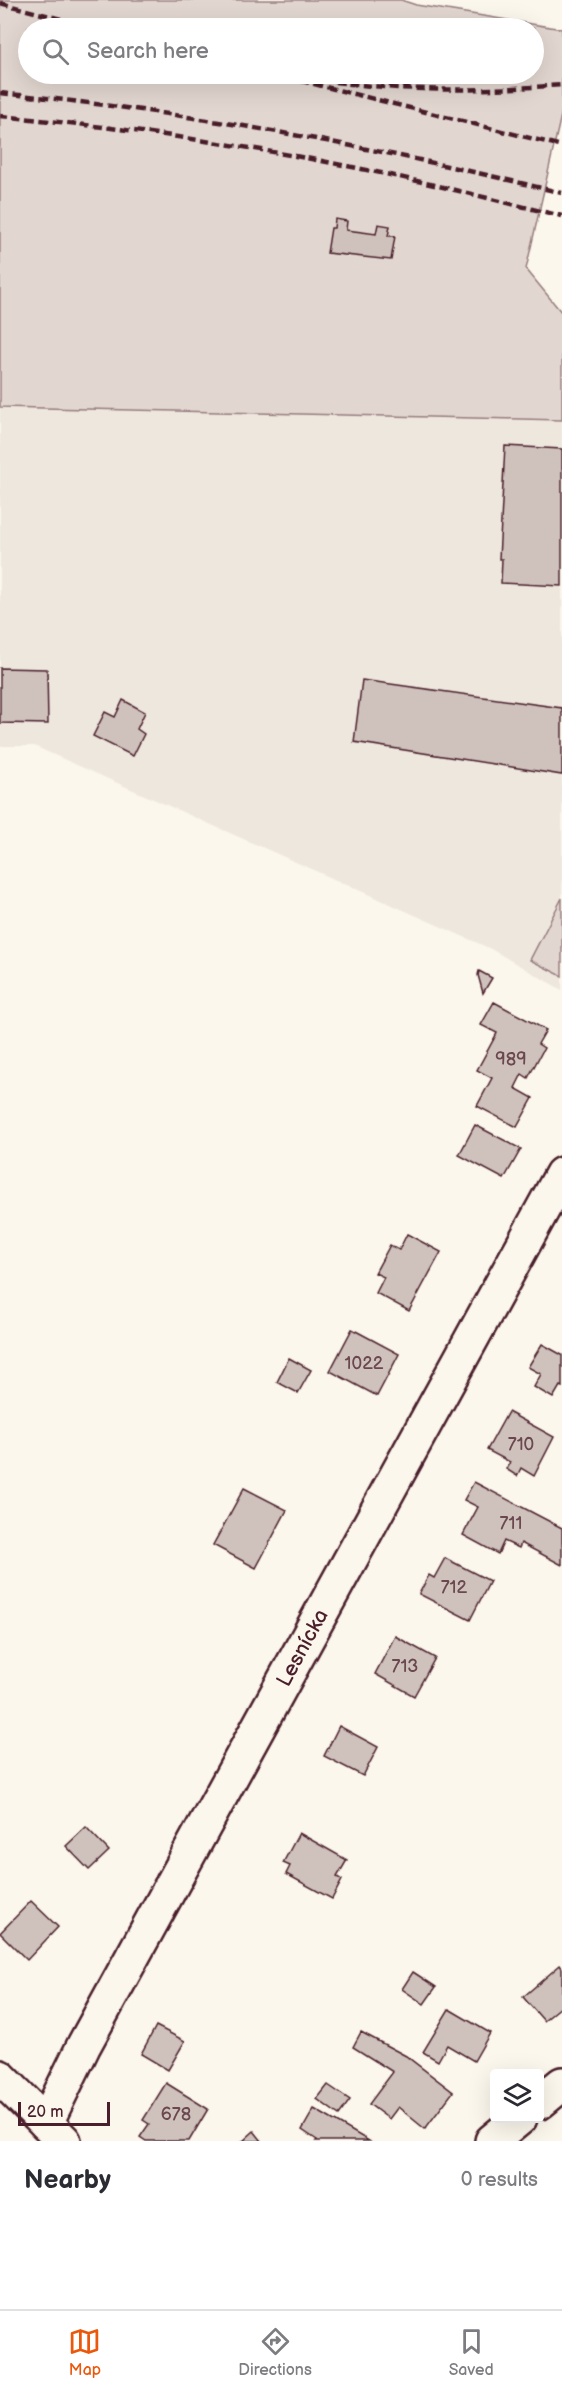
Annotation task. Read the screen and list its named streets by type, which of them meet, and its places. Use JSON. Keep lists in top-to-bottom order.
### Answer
{
  "streets": {
    "street": ["Lesnícka"]
  },
  "house_numbers": [
    "989",
    "1022",
    "710",
    "711",
    "712",
    "713",
    "678"
  ],
  "scale_bar": "20 m",
  "page": {
    "search": "Search here",
    "scale": "20 m",
    "heading": ["Nearby", "0 results"],
    "nav": ["Map", "Directions", "Saved"]
  }
}
